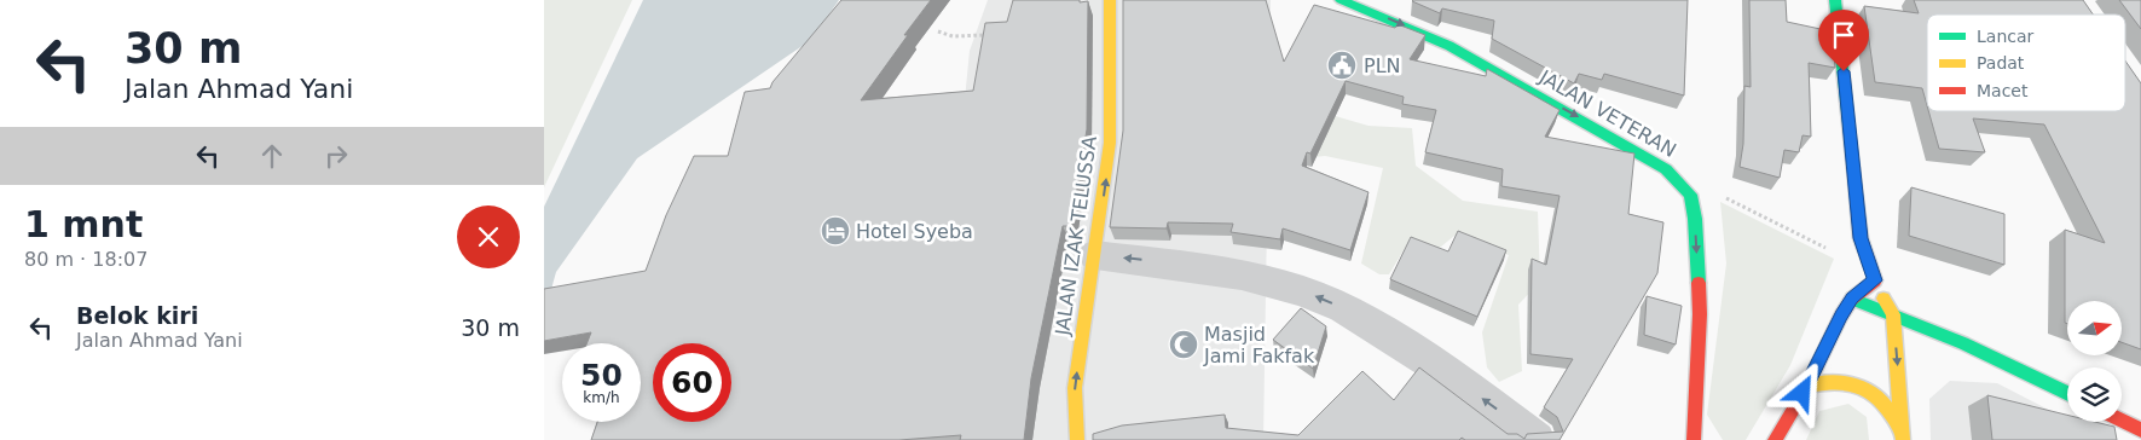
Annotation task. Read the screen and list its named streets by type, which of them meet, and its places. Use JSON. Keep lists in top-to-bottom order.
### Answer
{
  "streets": {
    "main road": ["JALAN VETERAN", "JALAN IZAK TELUSSA"]
  },
  "one_way": ["JALAN VETERAN", "JALAN IZAK TELUSSA"],
  "places": {
    "public building": ["PLN"],
    "hotel": ["Hotel Syeba"],
    "mosque": ["Masjid Jami Fakfak"]
  },
  "legend": ["Lancar", "Padat", "Macet"],
  "north": "right",
  "page": {
    "turn": ["30 m", "Jalan Ahmad Yani"],
    "heading": ["1 mnt", "80 m · 18:07"],
    "list": [
      {
        "name": "Belok kiri",
        "note": "Jalan Ahmad Yani",
        "value": "30 m"
      }
    ],
    "speed": "50 km/h",
    "limit": "60"
  }
}
